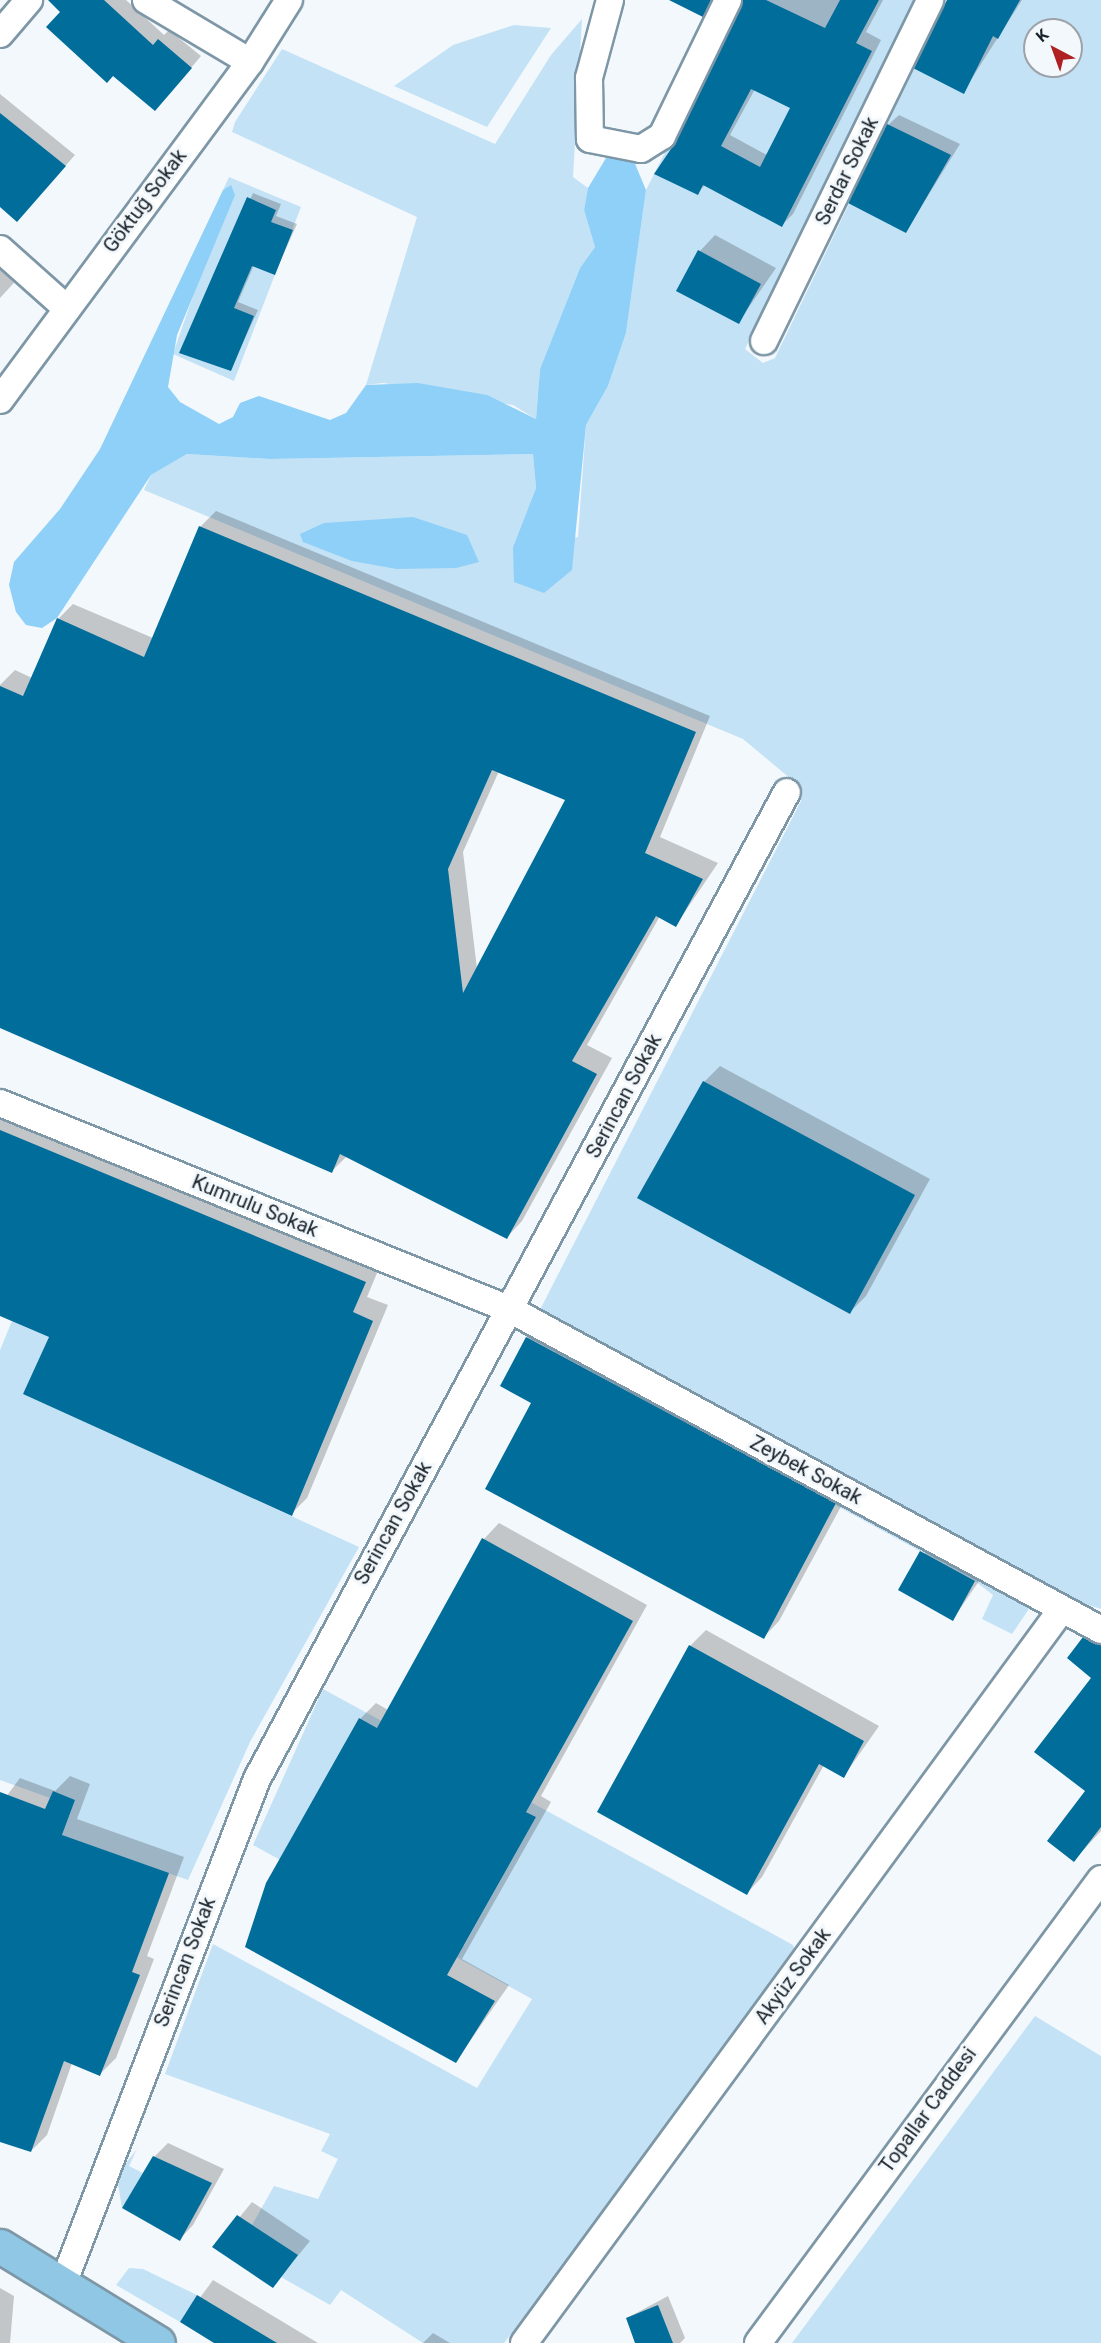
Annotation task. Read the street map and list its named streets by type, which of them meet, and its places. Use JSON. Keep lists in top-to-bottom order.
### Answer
{
  "streets": {
    "street": [
      "Serdar Sokak",
      "Göktuğ Sokak",
      "Serincan Sokak",
      "Kumrulu Sokak",
      "Zeybek Sokak",
      "Akyüz Sokak",
      "Topallar Caddesi"
    ]
  },
  "crossings": [
    ["Serincan Sokak", "Kumrulu Sokak"],
    ["Serincan Sokak", "Zeybek Sokak"],
    ["Kumrulu Sokak", "Zeybek Sokak"],
    ["Zeybek Sokak", "Akyüz Sokak"]
  ],
  "north": "top left"
}
